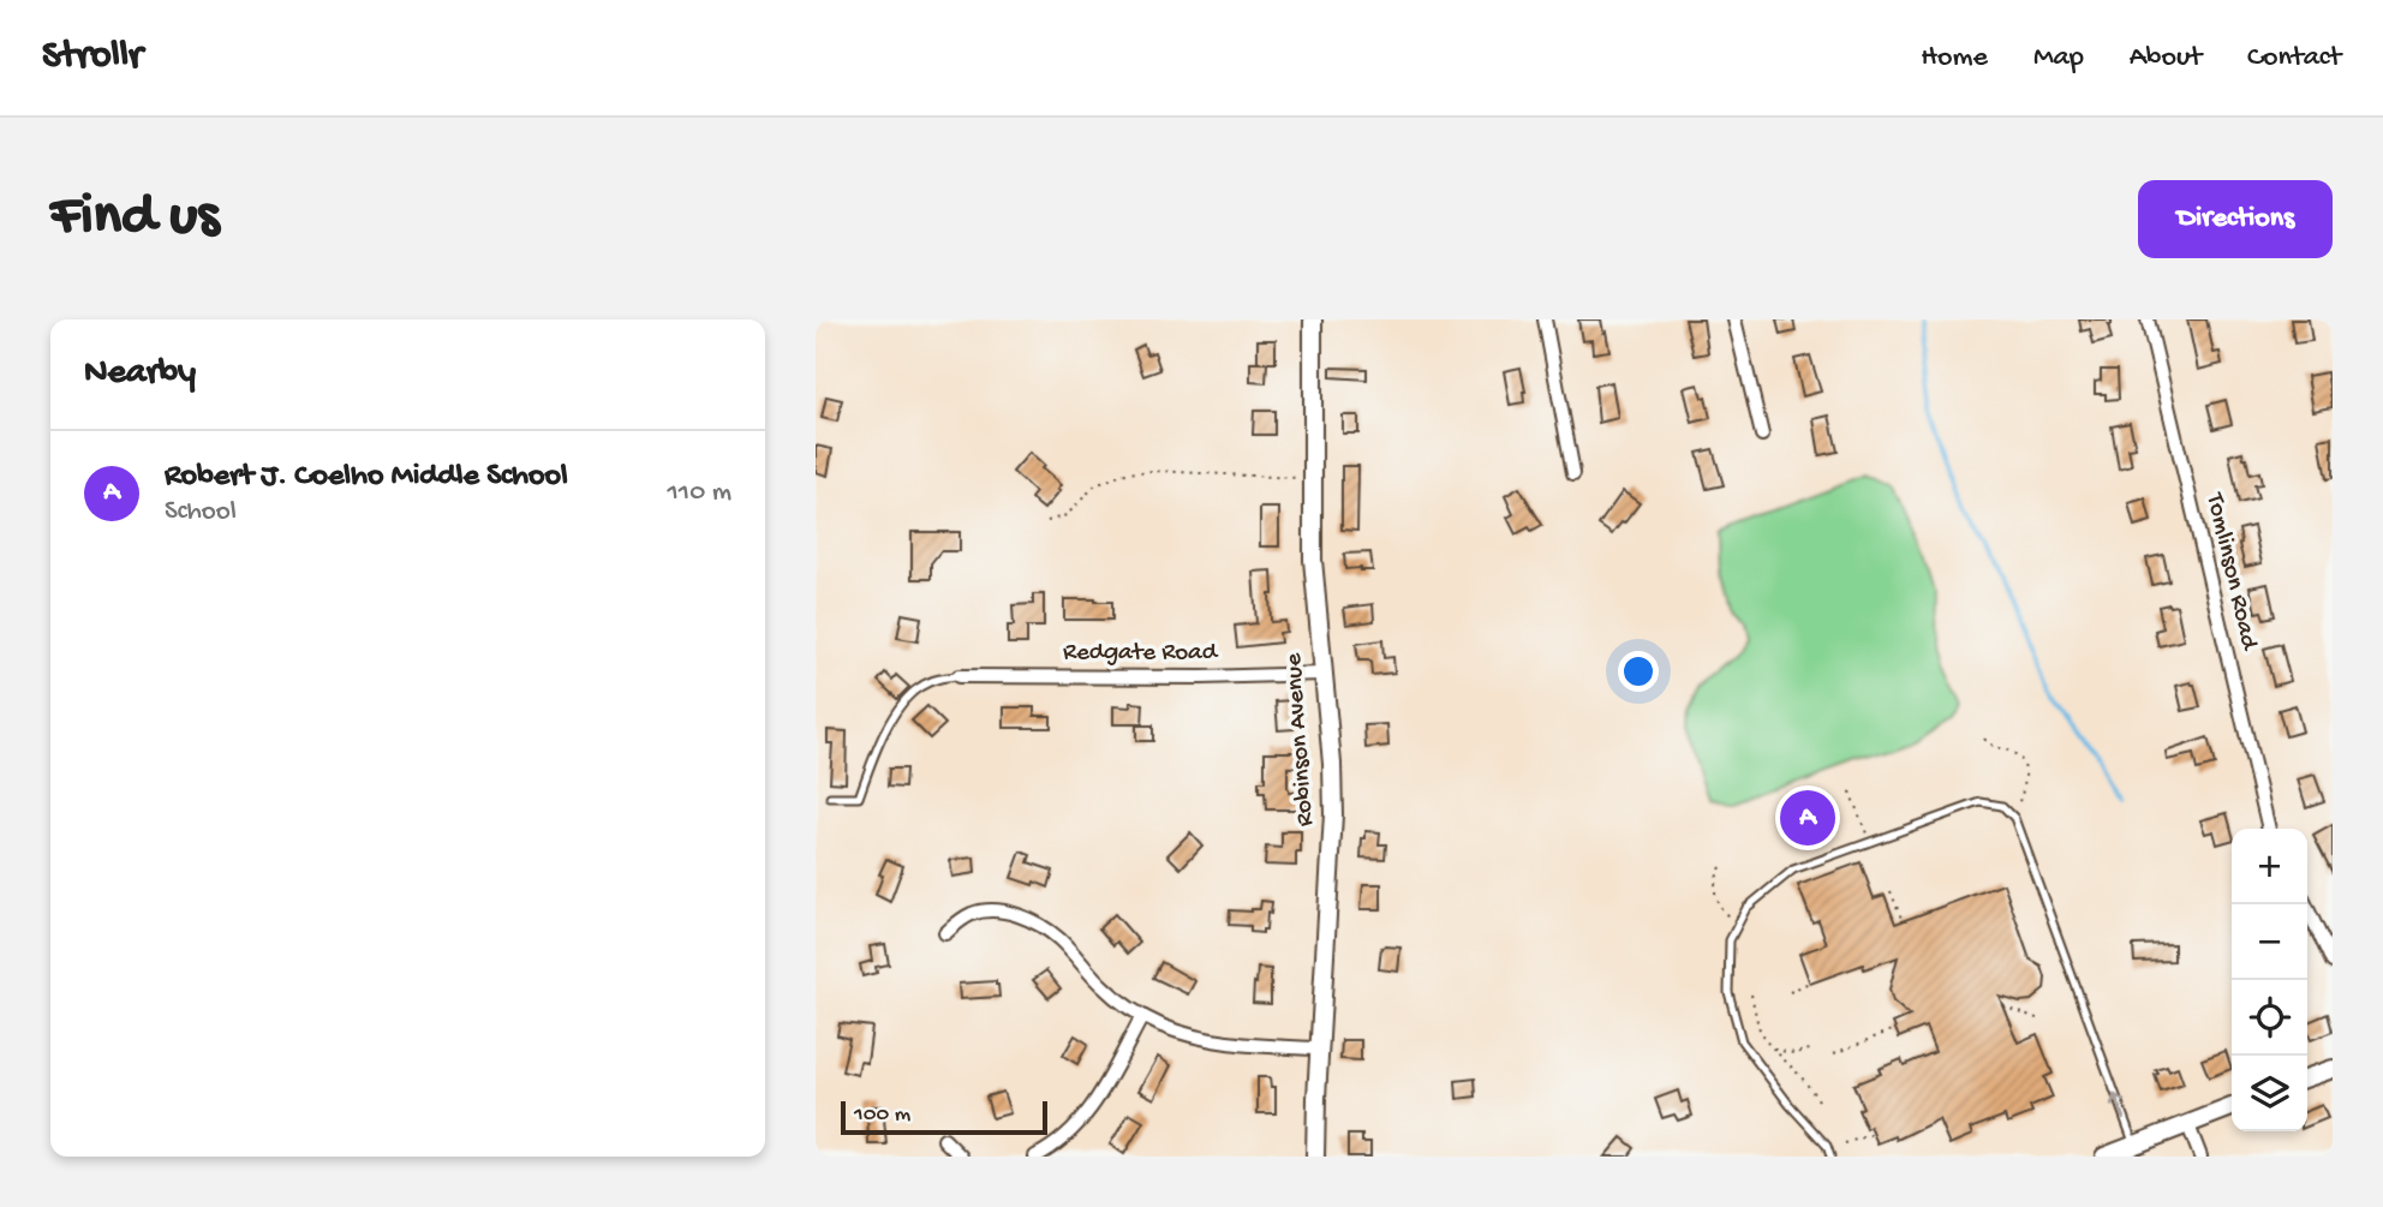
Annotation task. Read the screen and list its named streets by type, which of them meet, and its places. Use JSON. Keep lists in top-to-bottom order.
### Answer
{
  "streets": {
    "street": ["Tomlinson Road", "Redgate Road", "Robinson Avenue"]
  },
  "crossings": [
    ["Redgate Road", "Robinson Avenue"]
  ],
  "scale_bar": "100 m",
  "page": {
    "header": "Strollr",
    "nav": [
      "Home",
      "Map",
      "About",
      "Contact"
    ],
    "buttons": "Directions",
    "title": "Find us",
    "heading": "Nearby",
    "list": [
      {
        "mark": "A",
        "name": "Robert J. Coelho Middle School",
        "note": "School",
        "value": "110 m"
      }
    ],
    "pins": "A",
    "map_buttons": ["+", "−"],
    "scale": "100 m"
  }
}
